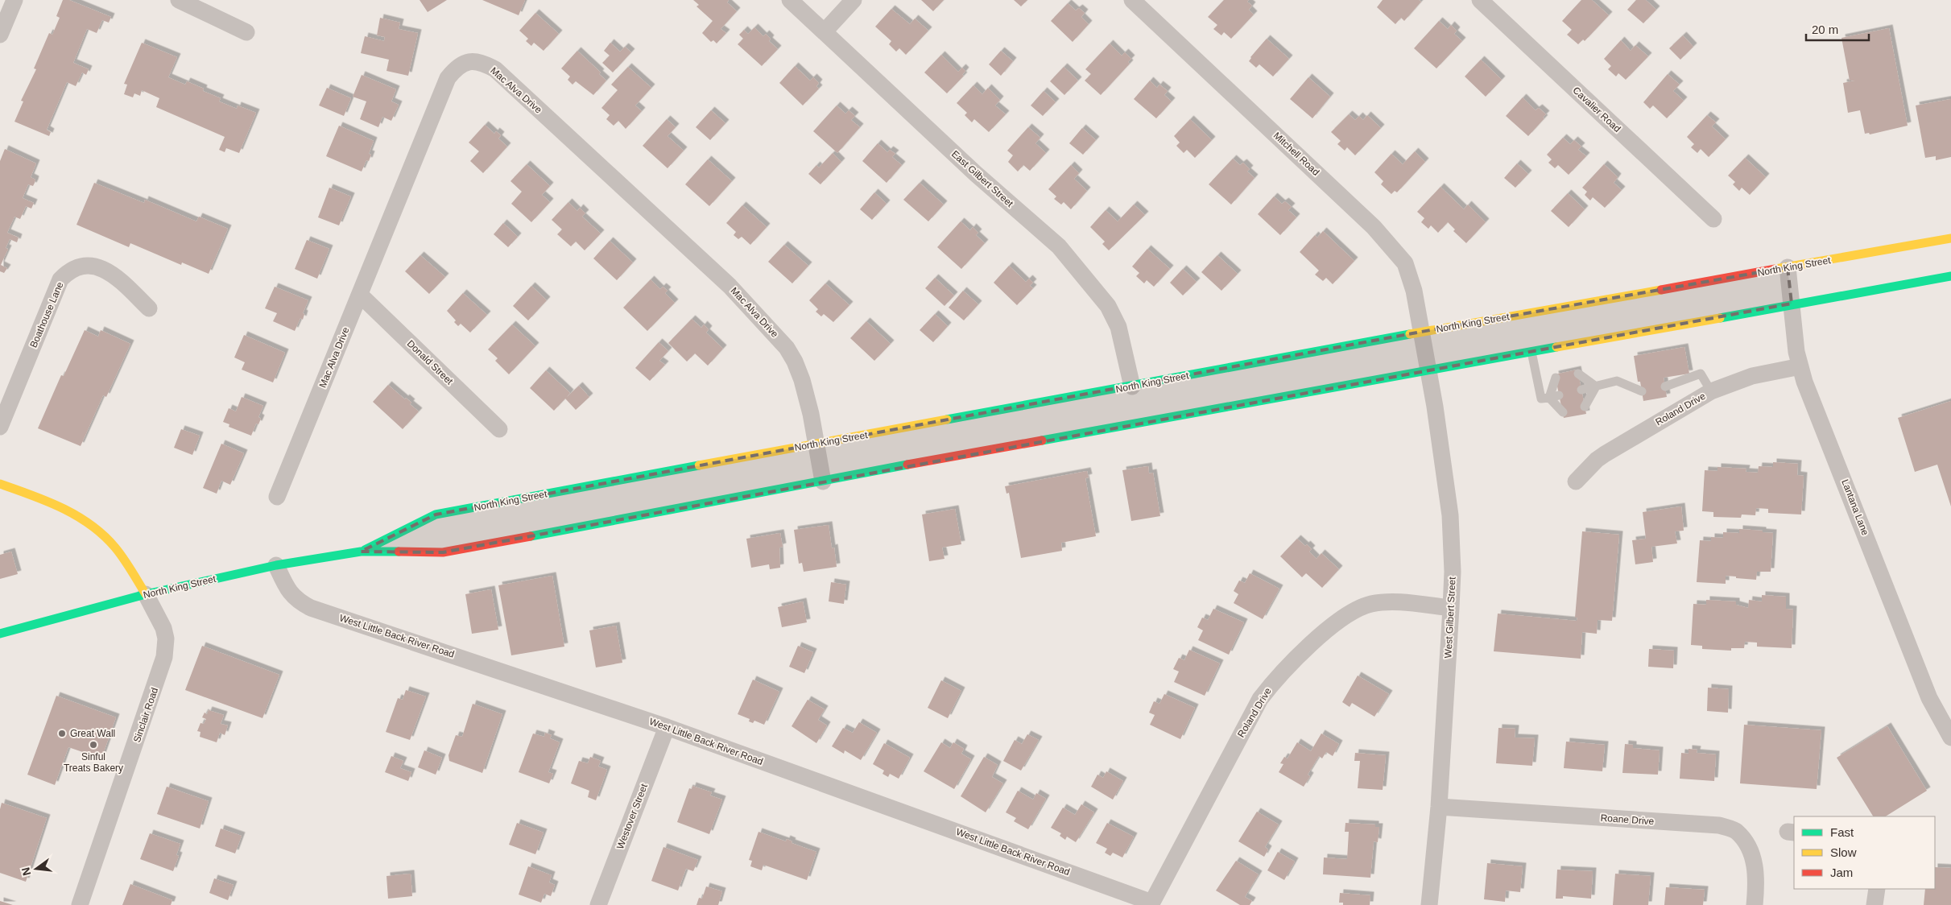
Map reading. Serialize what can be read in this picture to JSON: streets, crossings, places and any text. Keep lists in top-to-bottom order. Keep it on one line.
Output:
{"streets":{"main road":["North King Street"],"street":["Mac Alva Drive","Cavalier Road","Mitchell Road","East Gilbert Street","Boathouse Lane","Donald Street","Roland Drive","Lantana Lane","West Gilbert Street","West Little Back River Road","Sinclair Road","Westover Street","Roane Drive"]},"crossings":[["Mac Alva Drive","North King Street"],["Mac Alva Drive","Donald Street"],["Mitchell Road","North King Street"],["Mitchell Road","West Gilbert Street"],["East Gilbert Street","North King Street"],["North King Street","Lantana Lane"],["North King Street","West Gilbert Street"],["North King Street","West Little Back River Road"],["North King Street","Sinclair Road"],["Roland Drive","Lantana Lane"],["Roland Drive","West Gilbert Street"],["Roland Drive","West Little Back River Road"],["West Gilbert Street","Roane Drive"],["West Little Back River Road","Westover Street"]],"places":["Great Wall","Sinful Treats Bakery"],"legend":["Fast","Slow","Jam"],"scale_bar":"20 m","north":"left"}
